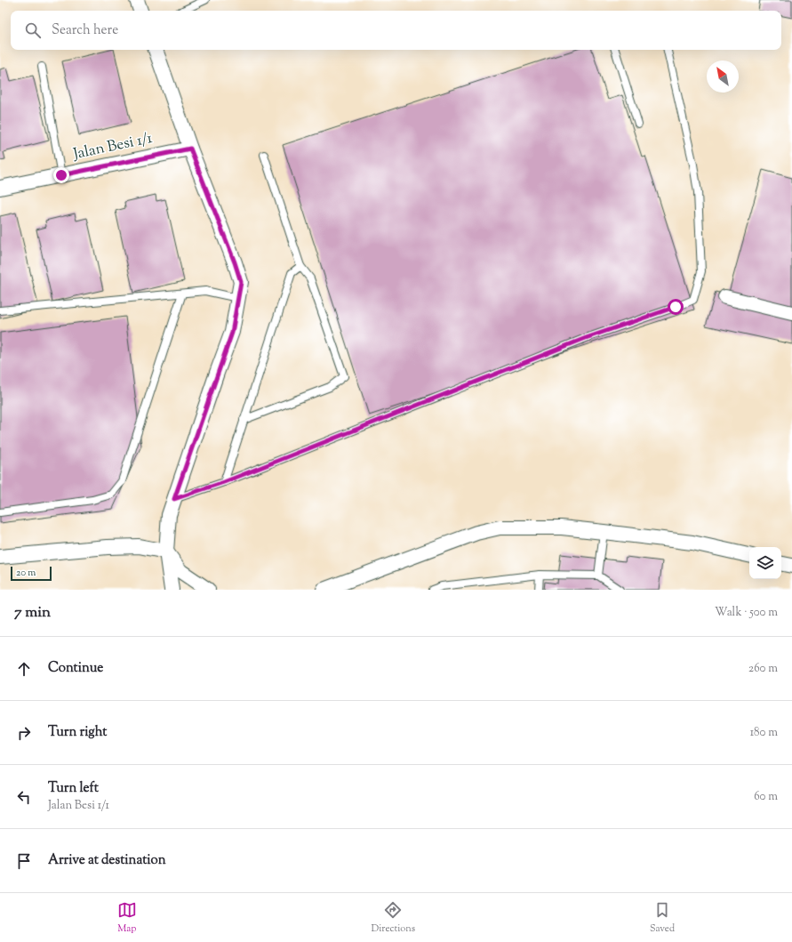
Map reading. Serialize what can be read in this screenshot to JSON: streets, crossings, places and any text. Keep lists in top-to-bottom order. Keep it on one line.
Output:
{"streets":{"street":["Jalan Besi 1/1"]},"scale_bar":"20 m","north":"top left","page":{"search":"Search here","scale":"20 m","heading":["7 min","Walk · 500 m"],"list":[["Continue","260 m"],["Turn right","180 m"],["Turn left","Jalan Besi 1/1","60 m"],"Arrive at destination"],"nav":["Map","Directions","Saved"]}}
